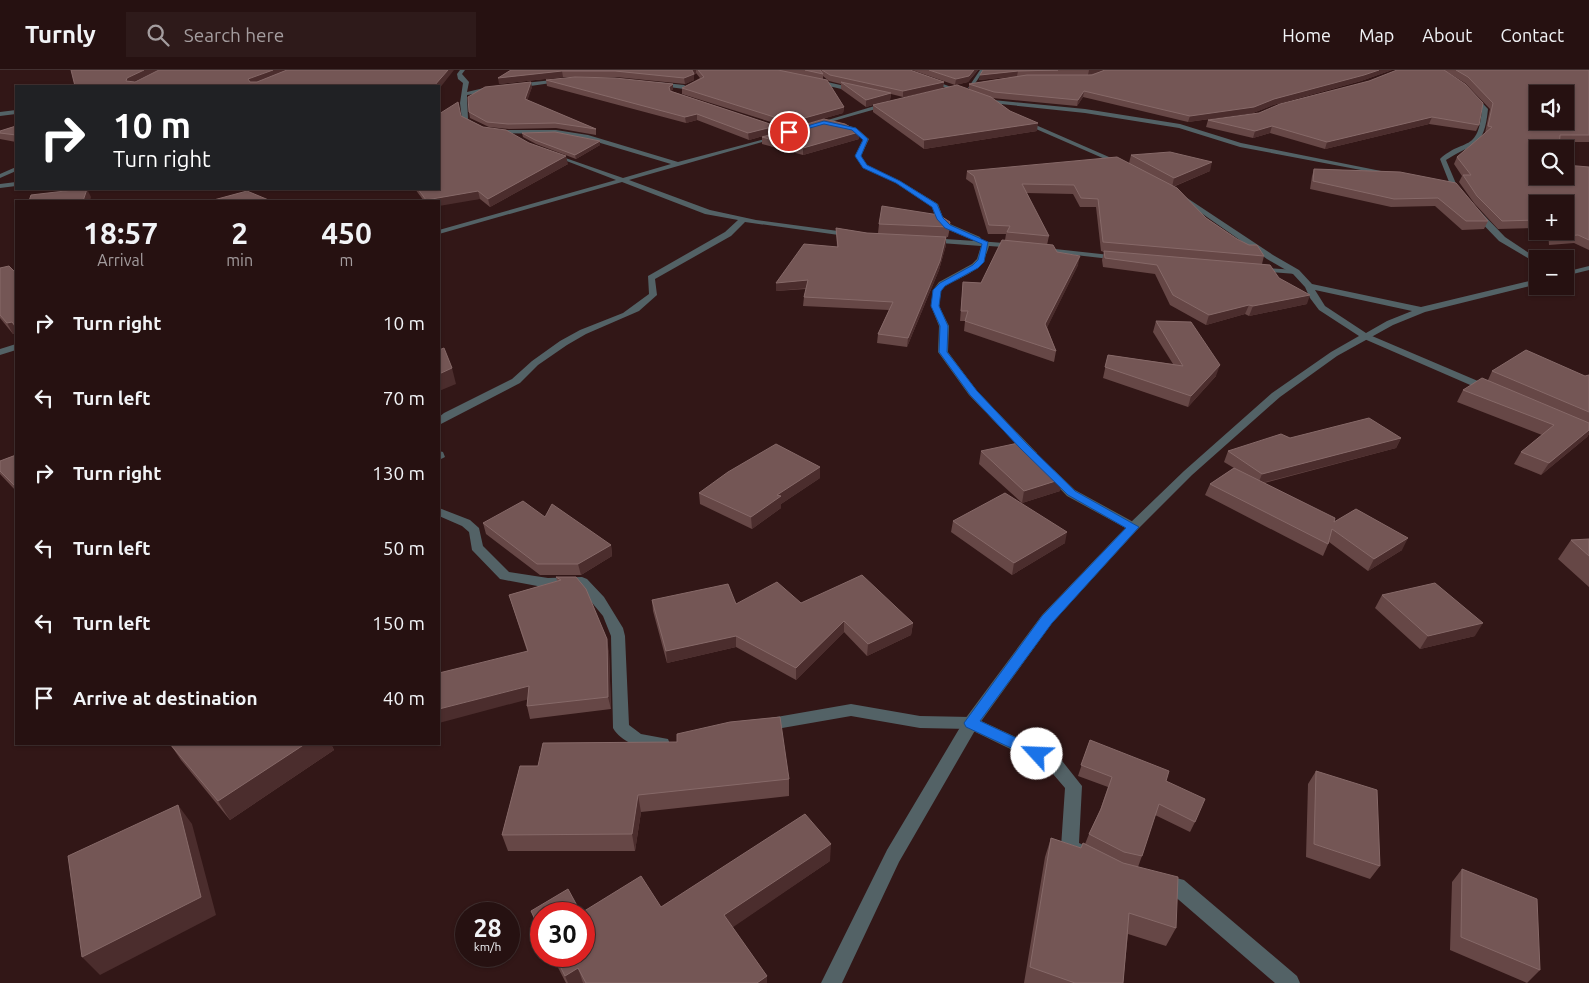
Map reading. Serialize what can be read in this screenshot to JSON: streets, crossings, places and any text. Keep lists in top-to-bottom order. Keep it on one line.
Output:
{"page":{"header":"Turnly","search":"Search here","nav":["Home","Map","About","Contact"],"map_buttons":["+","−"],"turn":["10 m","Turn right"],"eta":["18:57","Arrival","2","min","450","m"],"list":[{"name":"Turn right","value":"10 m"},{"name":"Turn left","value":"70 m"},{"name":"Turn right","value":"130 m"},{"name":"Turn left","value":"50 m"},{"name":"Turn left","value":"150 m"},{"name":"Arrive at destination","value":"40 m"}],"speed":"28 km/h","limit":"30"}}
